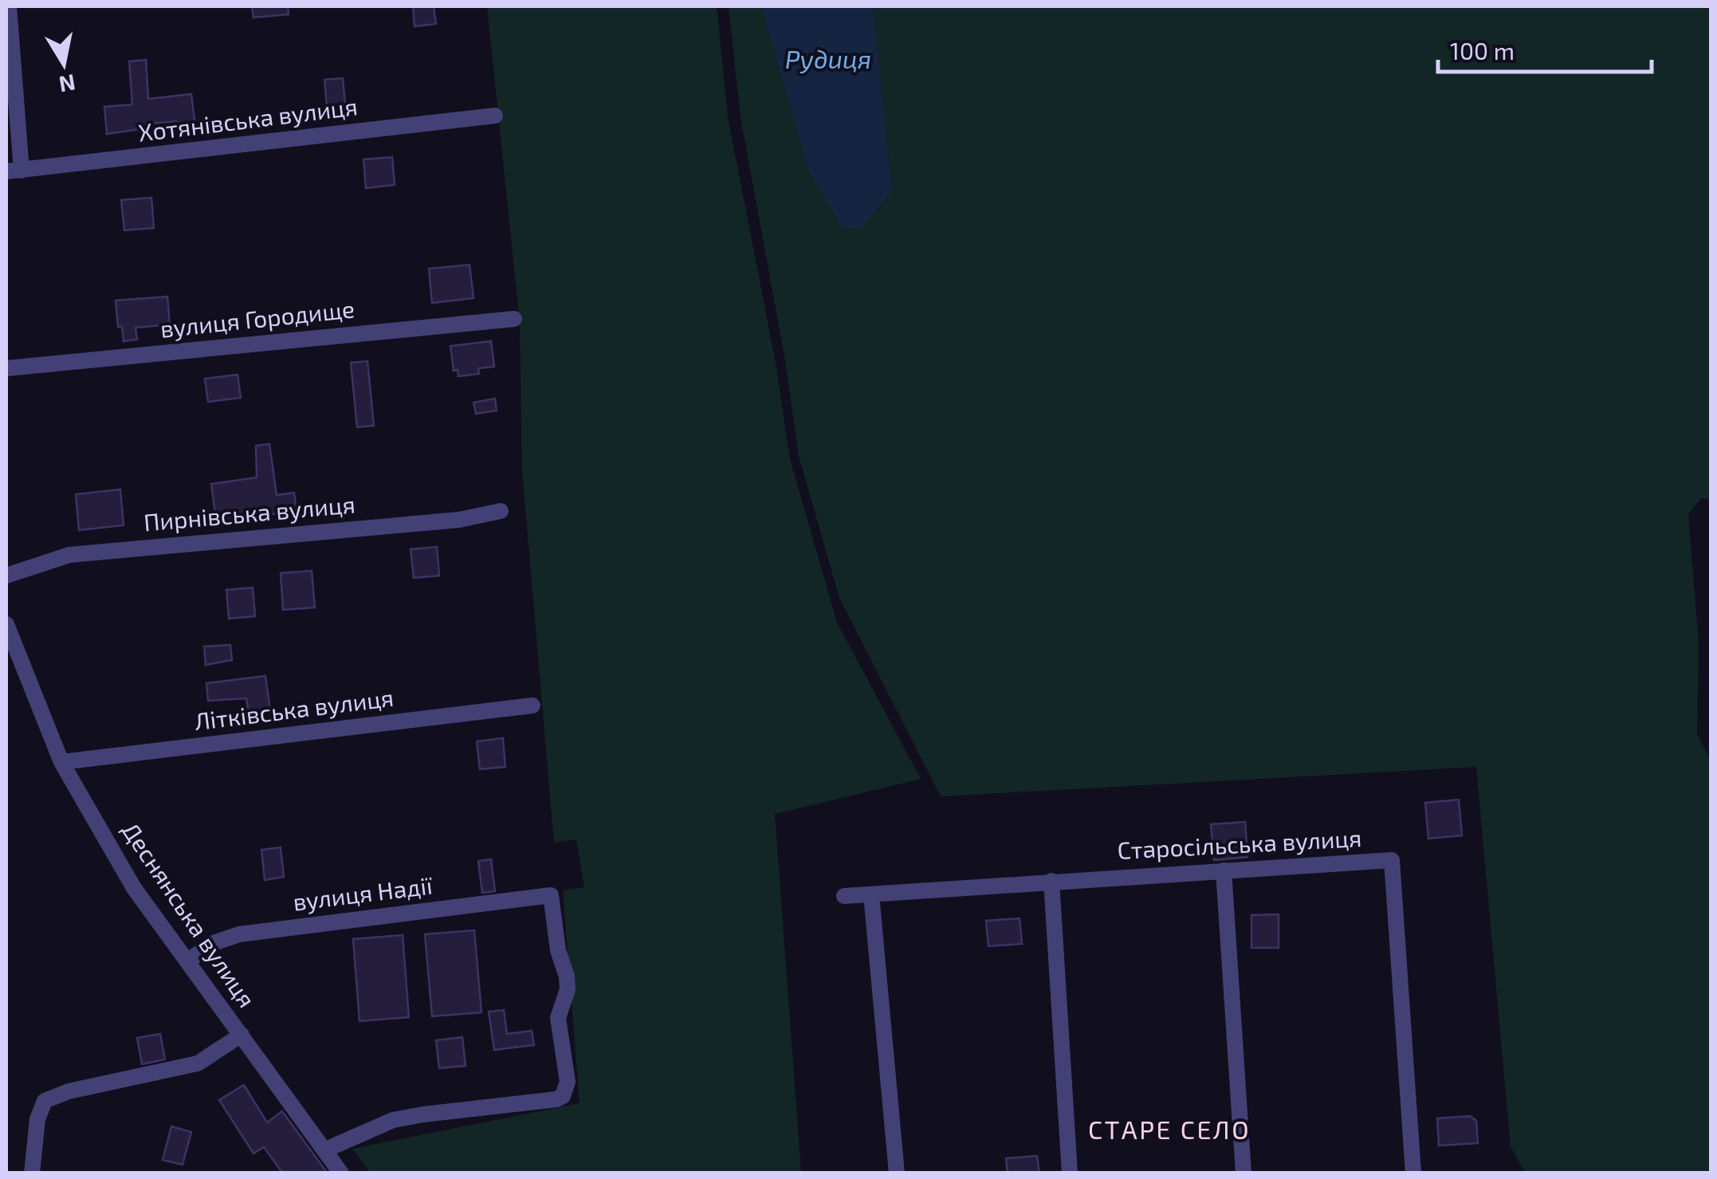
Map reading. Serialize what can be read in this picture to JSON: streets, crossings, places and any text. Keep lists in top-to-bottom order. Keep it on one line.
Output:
{"streets":{"street":["Хотянівська вулиця","вулиця Городище","Пирнівська вулиця","Літківська вулиця","Старосільська вулиця","вулиця Надії","Деснянська вулиця"]},"crossings":[["Літківська вулиця","Деснянська вулиця"],["вулиця Надії","Деснянська вулиця"]],"districts":["СТАРЕ СЕЛО"],"water":["Рудиця"],"scale_bar":"100 m","north":"bottom"}
